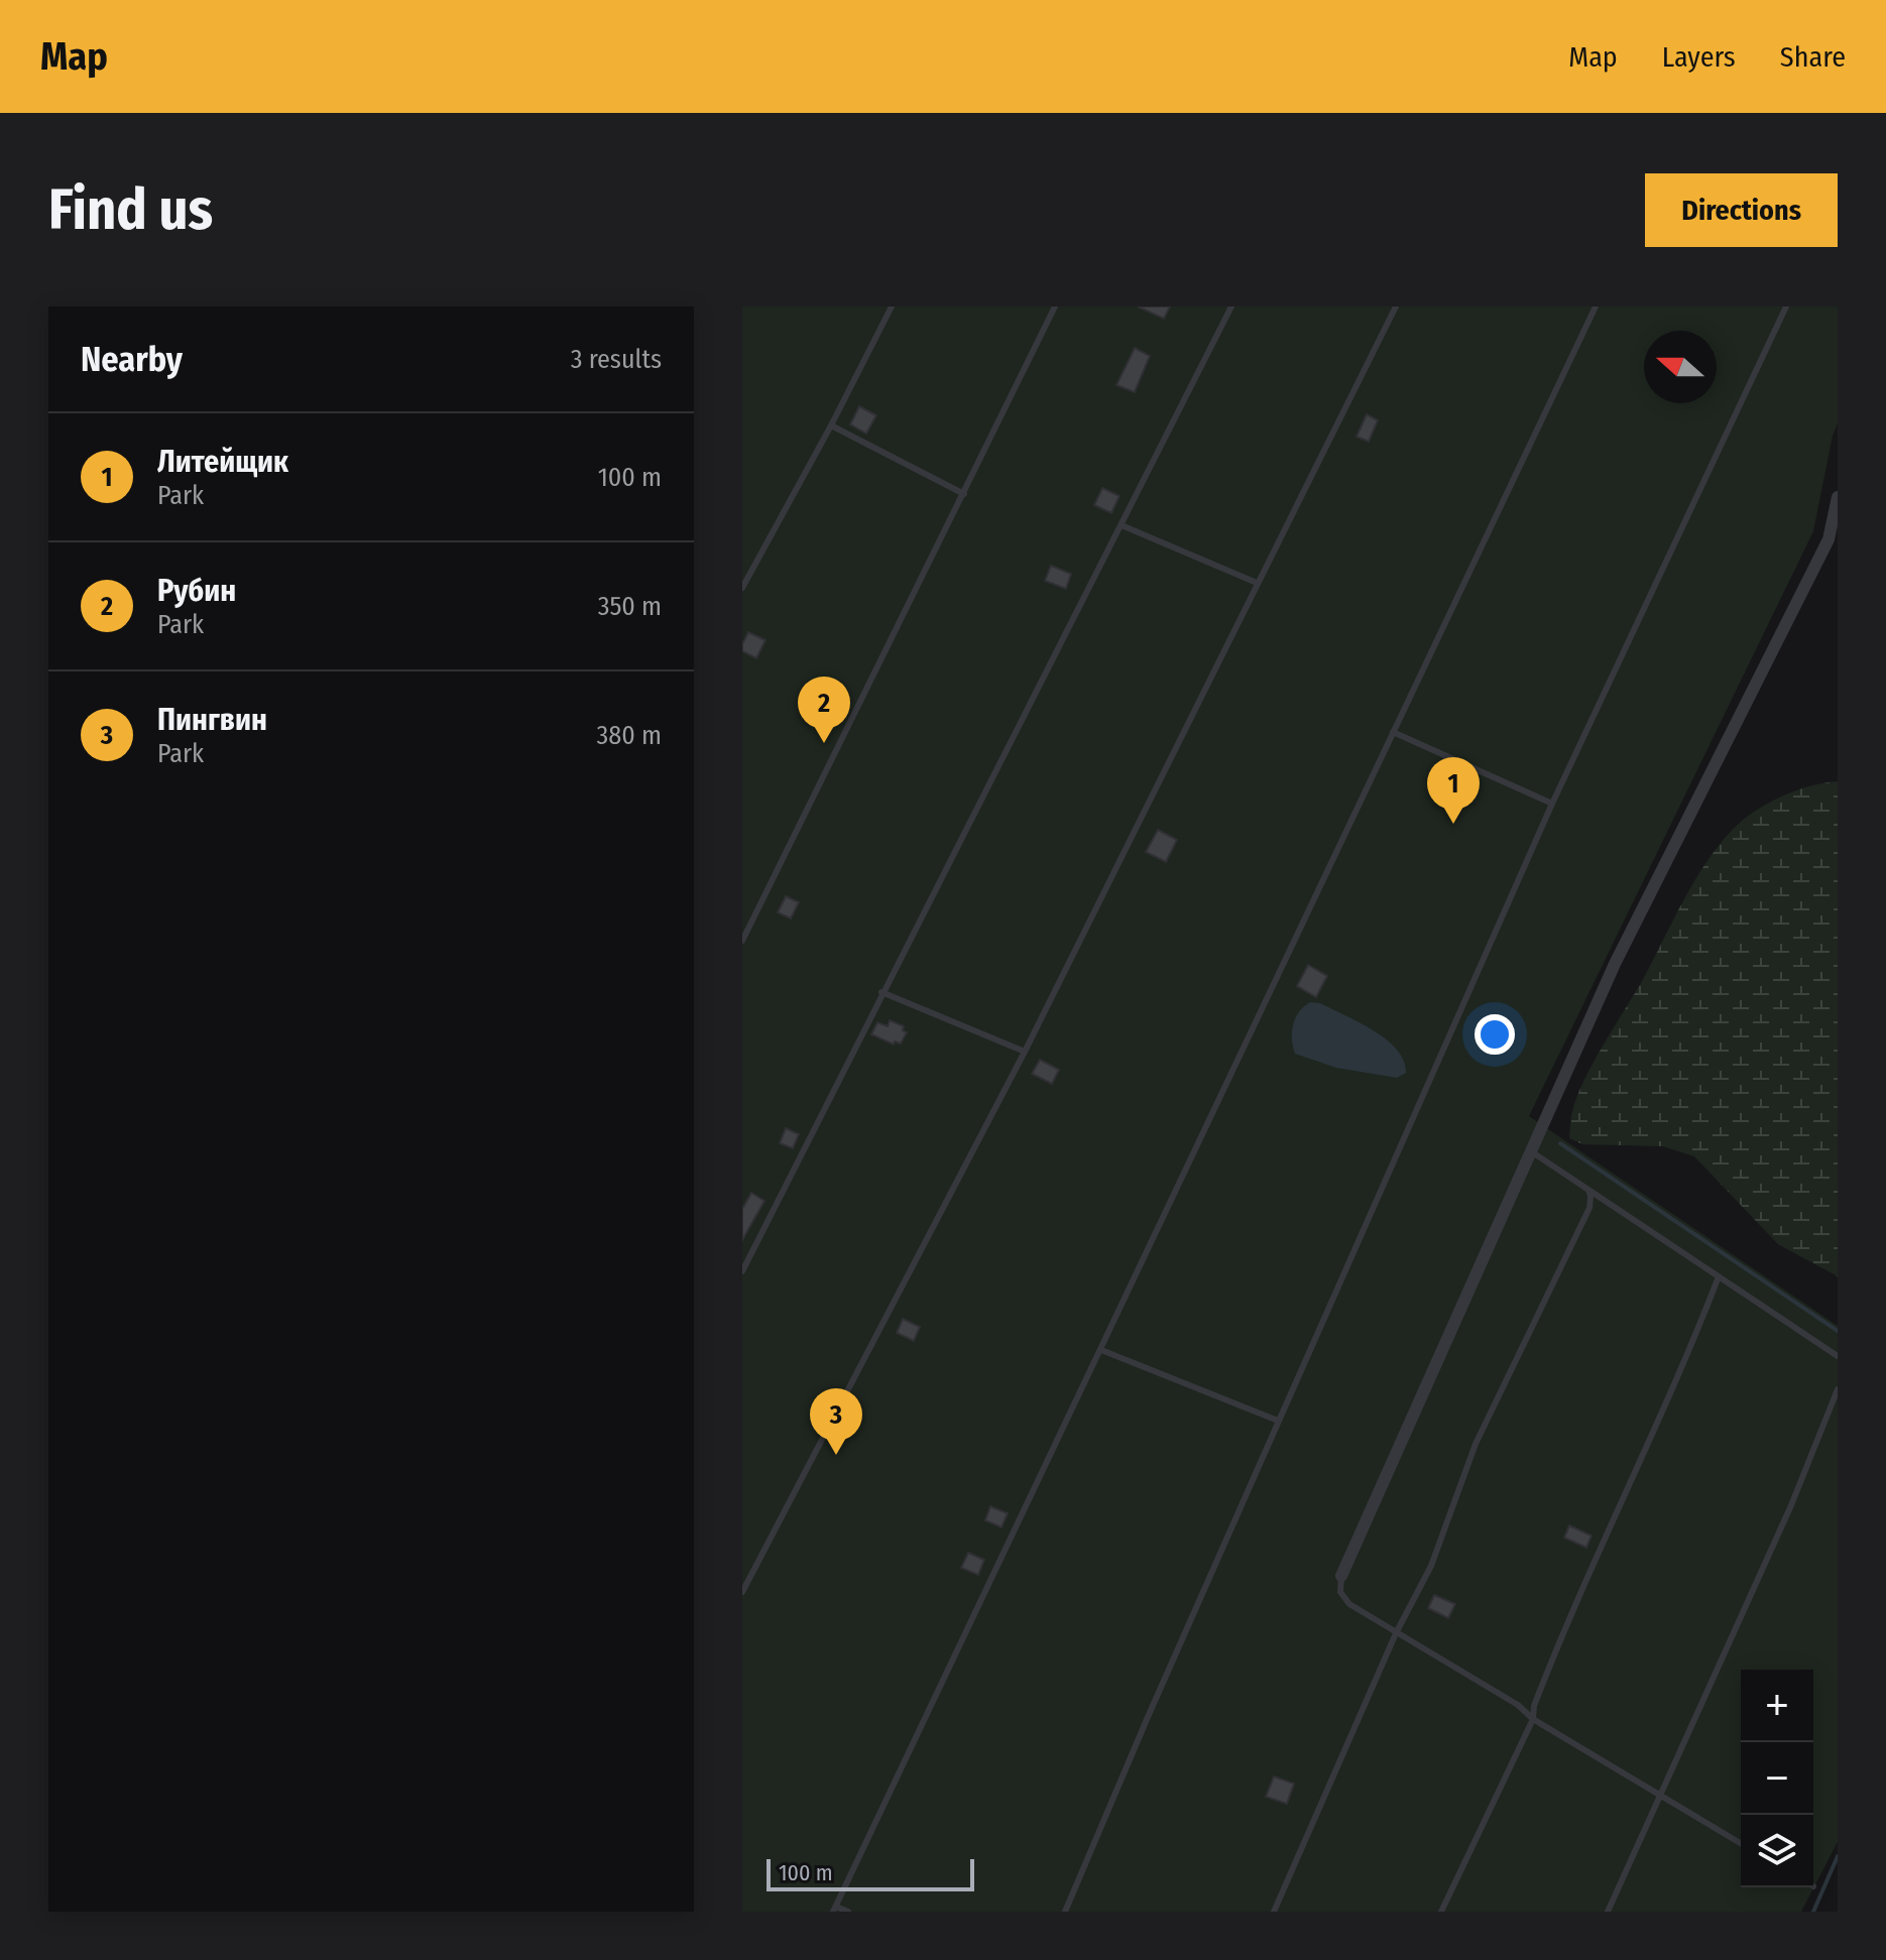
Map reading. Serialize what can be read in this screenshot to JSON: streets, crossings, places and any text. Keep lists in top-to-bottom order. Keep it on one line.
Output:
{"scale_bar":"100 m","north":"left","page":{"header":"Map","nav":["Map","Layers","Share"],"buttons":"Directions","title":"Find us","heading":["Nearby","3 results"],"list":[{"mark":"1","name":"Литейщик","note":"Park","value":"100 m"},{"mark":"2","name":"Рубин","note":"Park","value":"350 m"},{"mark":"3","name":"Пингвин","note":"Park","value":"380 m"}],"pins":["2","1","3"],"map_buttons":["+","−"],"scale":"100 m"}}
